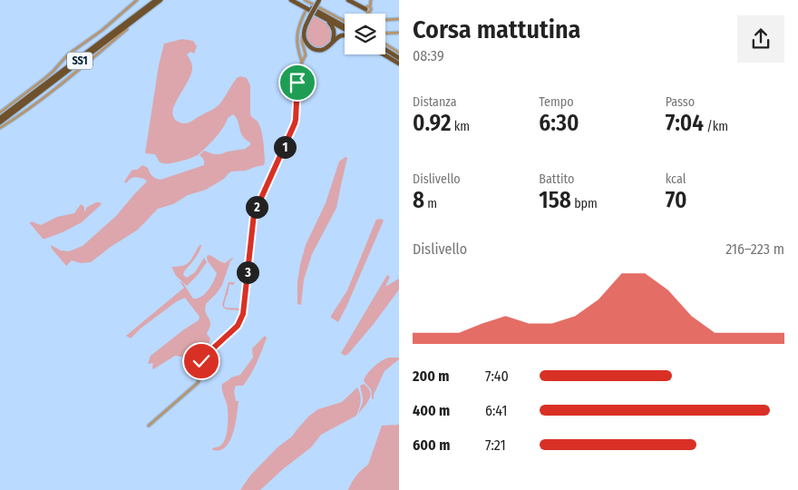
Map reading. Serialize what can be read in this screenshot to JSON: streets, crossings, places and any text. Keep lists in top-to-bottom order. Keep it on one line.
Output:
{"streets":{"highway":["SS1"]},"page":{"heading":["Corsa mattutina","08:39"],"stats":[["Distanza","0.92 km"],["Tempo","6:30"],["Passo","7:04 /km"],["Dislivello","8 m"],["Battito","158 bpm"],["kcal","70"]],"pins":["1","2","3"],"chart":["Dislivello","216–223 m"],"list":[{"name":"200 m","note":"7:40"},{"name":"400 m","note":"6:41"},{"name":"600 m","note":"7:21"}]}}
